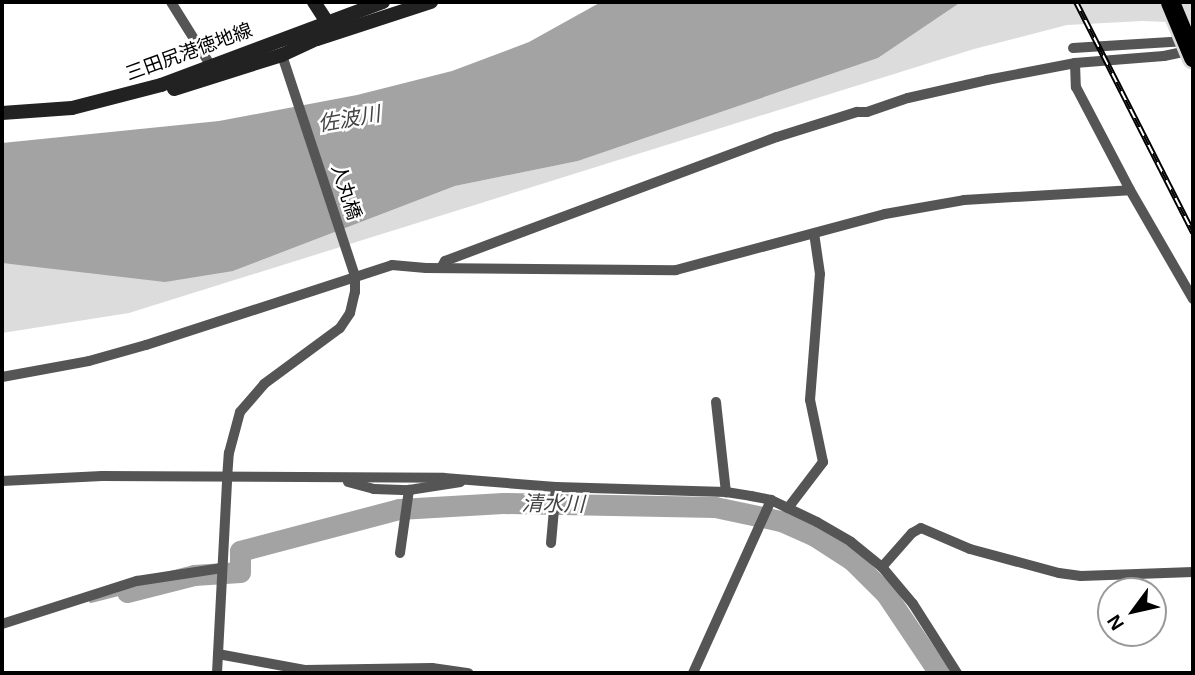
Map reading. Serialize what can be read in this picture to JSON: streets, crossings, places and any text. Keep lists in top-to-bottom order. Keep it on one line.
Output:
{"streets":{"main road":["三田尻港徳地線"],"street":["人丸橋"]},"water":["佐波川","清水川"],"north":"bottom left"}
